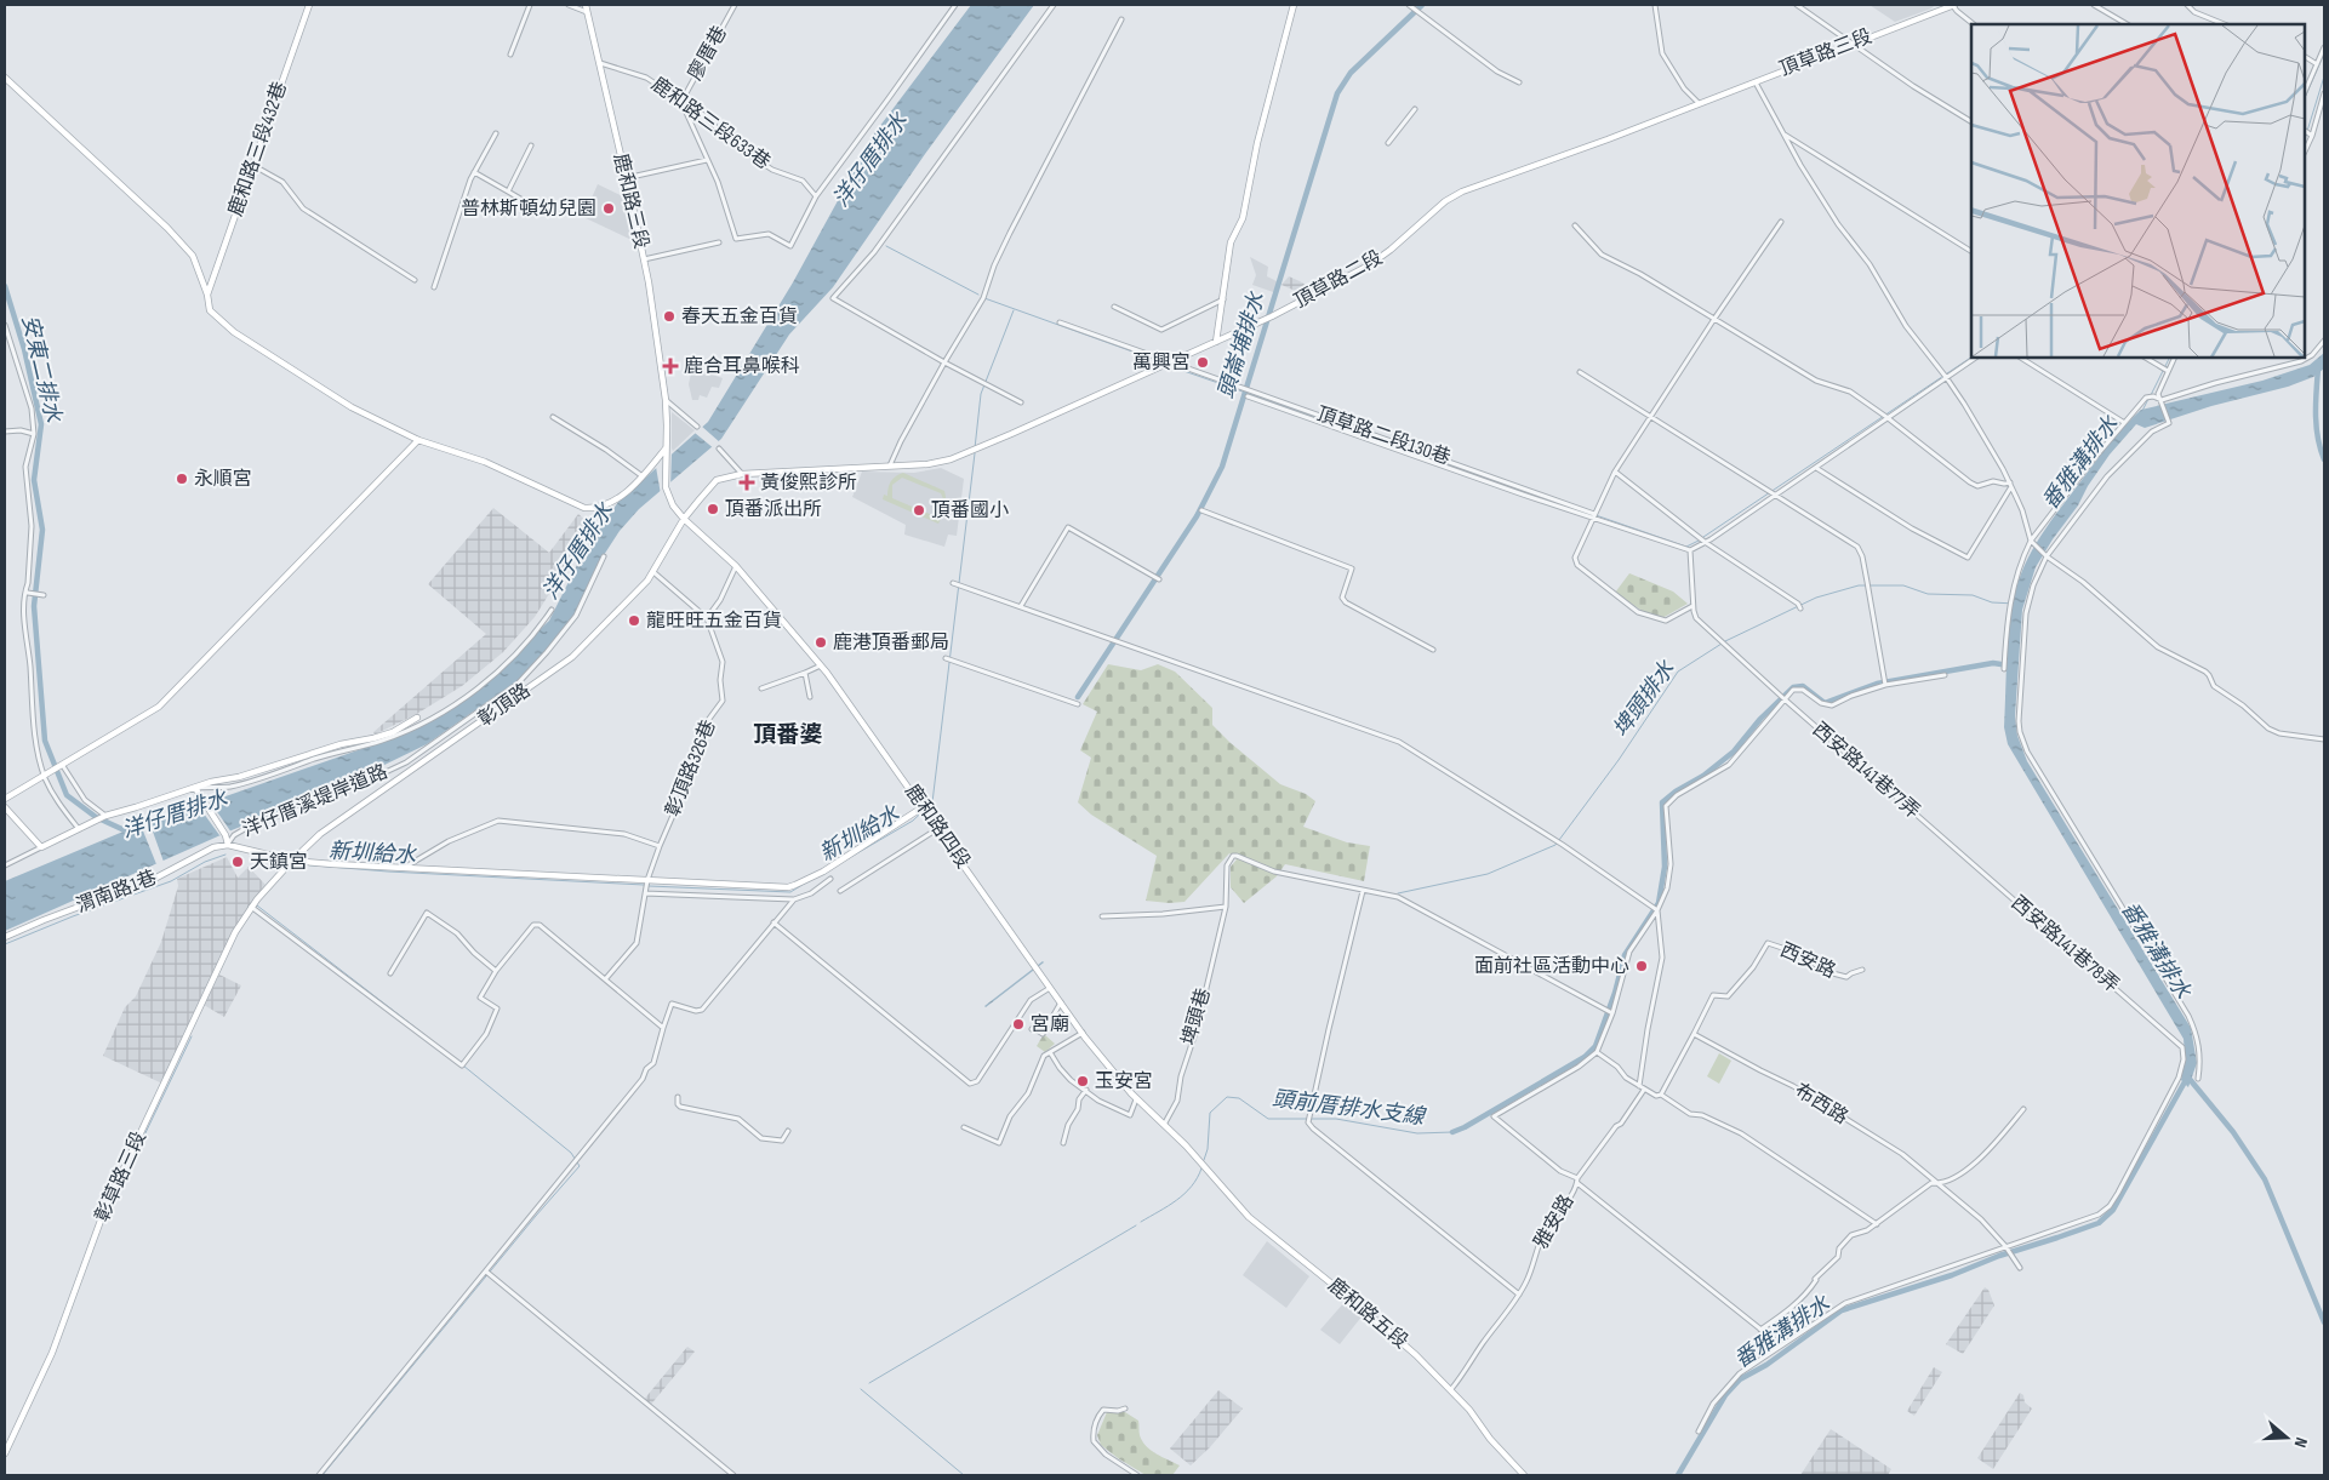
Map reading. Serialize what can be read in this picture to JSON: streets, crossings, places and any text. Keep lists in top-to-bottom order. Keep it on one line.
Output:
{"streets":{"street":["廖厝巷","頂草路三段","鹿和路三段633巷","鹿和路三段432巷","鹿和路三段","頂草路二段","頂草路二段130巷","彰頂路","彰頂路326巷","西安路141巷77弄","洋仔厝溪堤岸道路","鹿和路四段","渭南路1巷","西安路141巷78弄","西安路","埤頭巷","布西路","彰草路三段","雅安路","鹿和路五段"]},"crossings":[["廖厝巷","鹿和路三段633巷"],["頂草路三段","頂草路二段"],["鹿和路三段633巷","鹿和路三段"],["鹿和路三段","鹿和路四段"],["頂草路二段","頂草路二段130巷"],["頂草路二段","彰頂路"],["彰頂路","彰頂路326巷"],["彰頂路","鹿和路四段"],["彰頂路","彰草路三段"],["西安路141巷77弄","西安路141巷78弄"],["洋仔厝溪堤岸道路","渭南路1巷"],["鹿和路四段","埤頭巷"],["鹿和路四段","鹿和路五段"],["西安路141巷78弄","布西路"],["西安路","布西路"],["雅安路","鹿和路五段"]],"districts":["頂番婆"],"water":["洋仔厝排水","頭崙埔排水","安東二排水","番雅溝排水","埤頭排水","新圳給水","頭前厝排水支線"],"places":{"other":["普林斯頓幼兒園","春天五金百貨","萬興宮","永順宮","頂番派出所","頂番國小","龍旺旺五金百貨","鹿港頂番郵局","天鎮宮","面前社區活動中心","宮廟","玉安宮"],"health":["鹿合耳鼻喉科","黃俊熙診所"]},"north":"right"}
